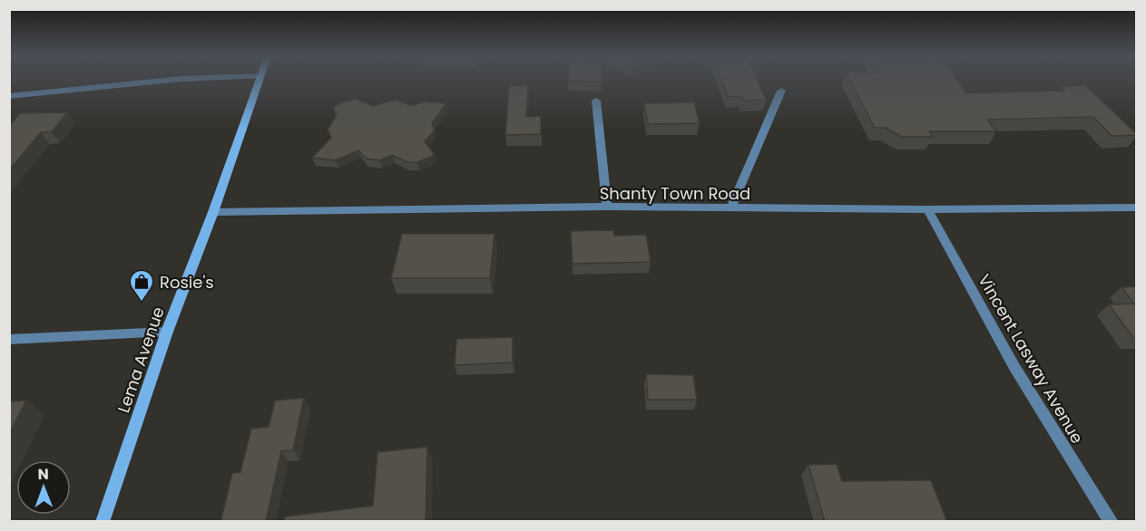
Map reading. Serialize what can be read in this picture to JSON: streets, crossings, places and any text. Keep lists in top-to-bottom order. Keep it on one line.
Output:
{"streets":{"main road":["Lema Avenue"],"street":["Shanty Town Road","Vincent Lasway Avenue"]},"crossings":[["Shanty Town Road","Vincent Lasway Avenue"],["Shanty Town Road","Lema Avenue"]],"places":{"shop":["Rosie's"]},"north":"top"}
